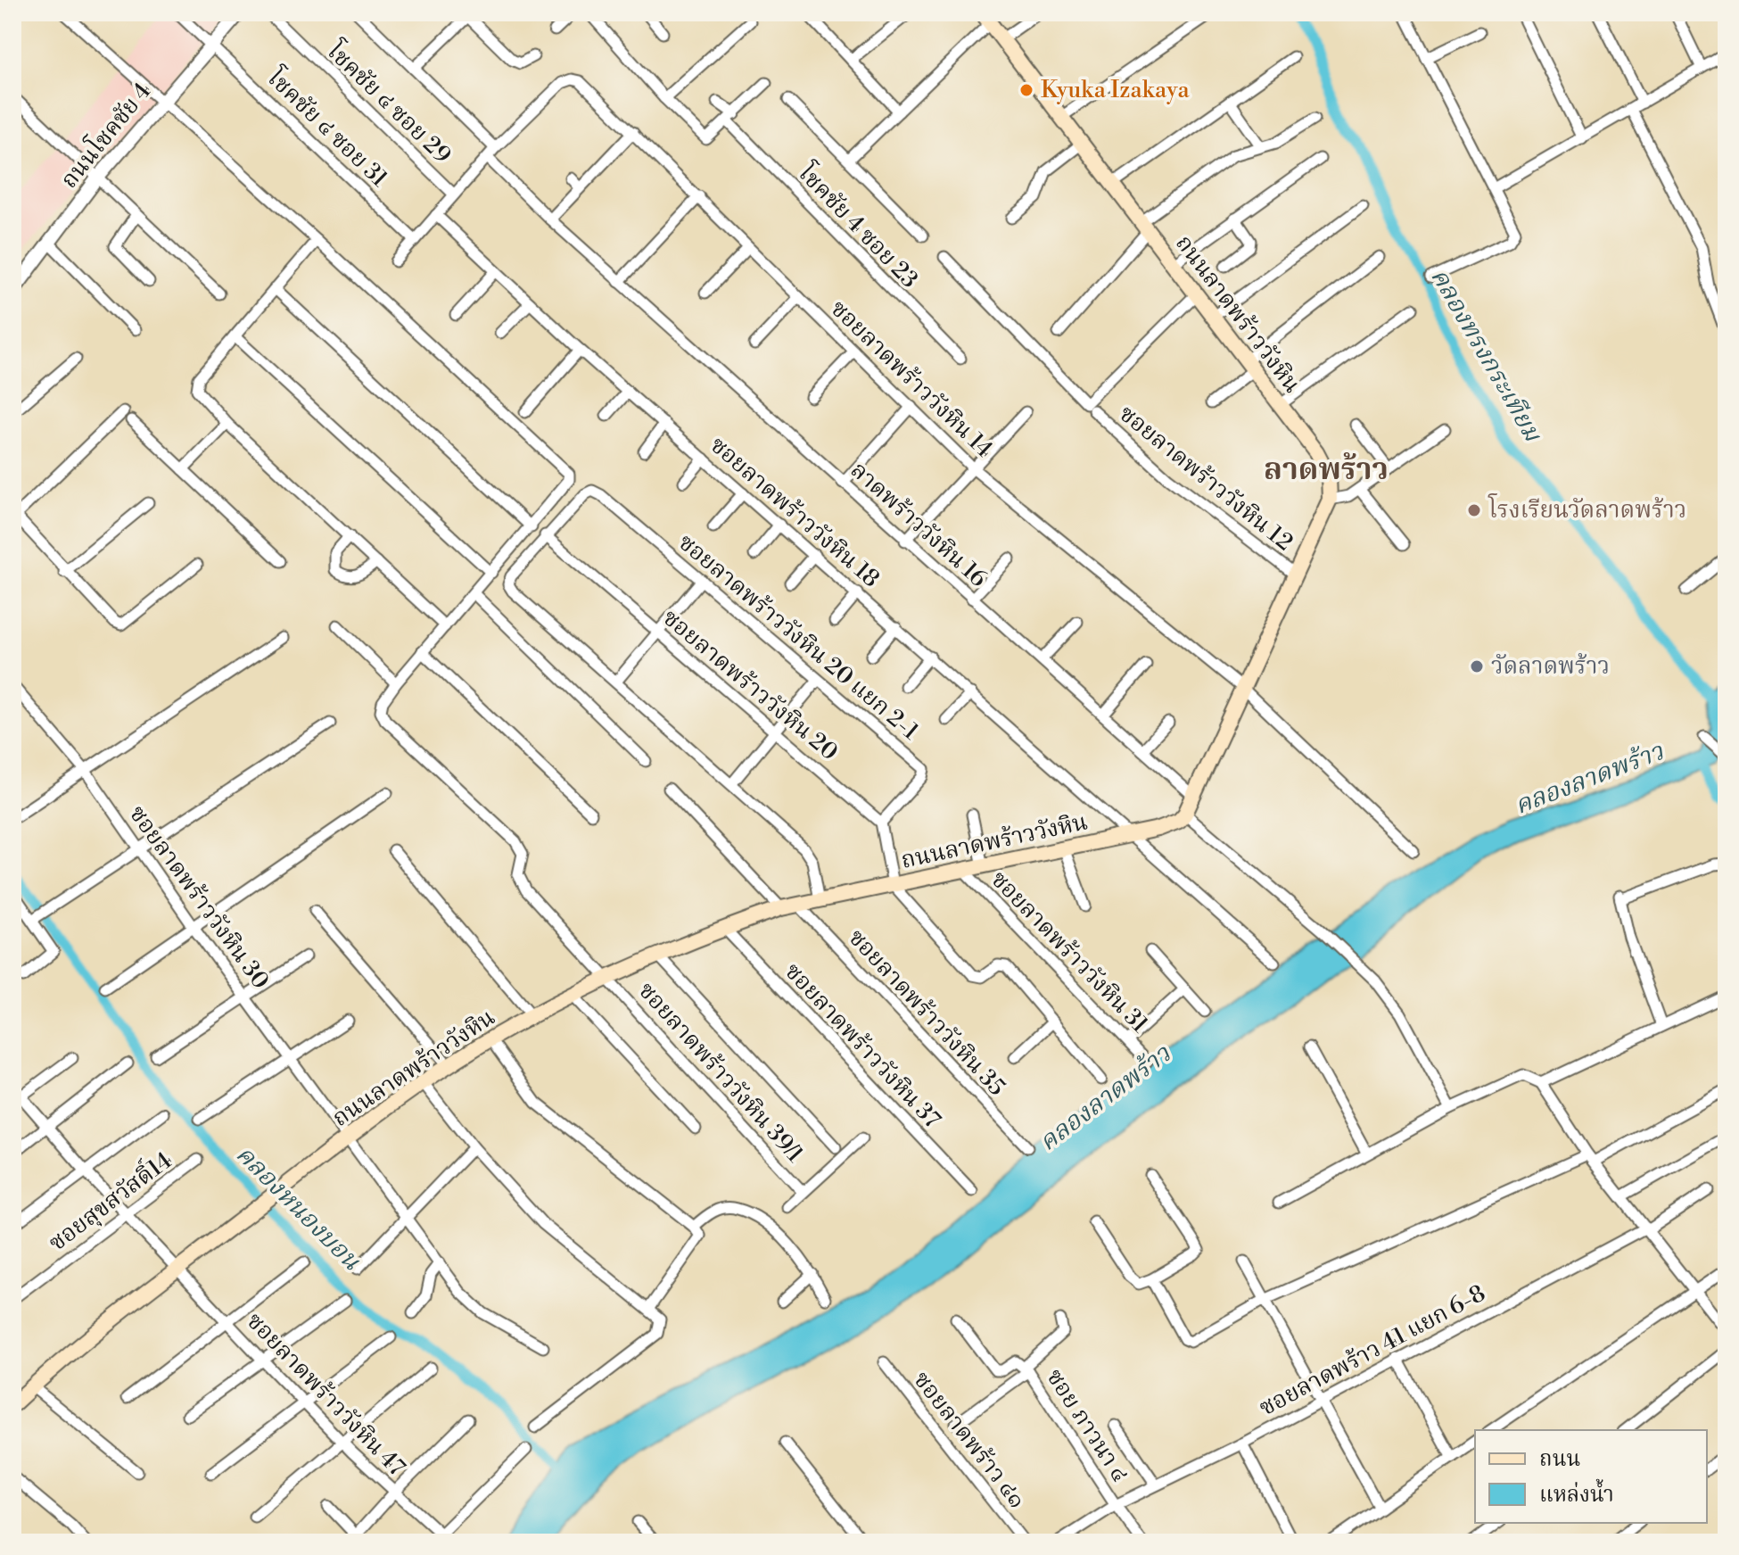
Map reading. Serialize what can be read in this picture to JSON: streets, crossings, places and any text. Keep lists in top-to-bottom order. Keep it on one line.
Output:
{"streets":{"main road":["ถนนลาดพร้าววังหิน"],"street":["โชคชัย ๔ ซอย 29","โชคชัย ๔ ซอย 31","ถนนโชคชัย 4","โชคชัย 4 ซอย 23","ซอยลาดพร้าววังหิน 14","ซอยลาดพร้าววังหิน 12","ซอยลาดพร้าววังหิน 18","ลาดพร้าววังหิน 16","ซอยลาดพร้าววังหิน 20 แยก 2-1","ซอยลาดพร้าววังหิน 20","ซอยลาดพร้าววังหิน 30","ซอยลาดพร้าววังหิน 31","ซอยลาดพร้าววังหิน 35","ซอยลาดพร้าววังหิน 37","ซอยลาดพร้าววังหิน 39/1","ซอยสุขสวัสดิ์14","ซอยลาดพร้าว 41 แยก 6-8","ซอยลาดพร้าววังหิน 47","ซอย ภาวนา ๔","ซอยลาดพร้าว ๔๑"]},"crossings":[["โชคชัย ๔ ซอย 31","ถนนโชคชัย 4"],["ถนนลาดพร้าววังหิน","ซอยลาดพร้าววังหิน 18"],["ถนนลาดพร้าววังหิน","ซอยลาดพร้าววังหิน 30"],["ถนนลาดพร้าววังหิน","ซอยลาดพร้าววังหิน 31"],["ถนนลาดพร้าววังหิน","ซอยลาดพร้าววังหิน 35"],["ถนนลาดพร้าววังหิน","ซอยลาดพร้าววังหิน 37"],["ถนนลาดพร้าววังหิน","ซอยลาดพร้าววังหิน 39/1"],["ถนนลาดพร้าววังหิน","ซอยลาดพร้าววังหิน 47"],["ซอยลาดพร้าววังหิน 20 แยก 2-1","ซอยลาดพร้าววังหิน 20"],["ซอยสุขสวัสดิ์14","ซอยลาดพร้าววังหิน 47"],["ซอยลาดพร้าว 41 แยก 6-8","ซอย ภาวนา ๔"]],"districts":["ลาดพร้าว"],"water":["คลองทรงกระเทียม","คลองลาดพร้าว","คลองหนองบอน"],"places":["Kyuka Izakaya","โรงเรียนวัดลาดพร้าว","วัดลาดพร้าว"],"legend":["ถนน","แหล่งน้ำ"]}
